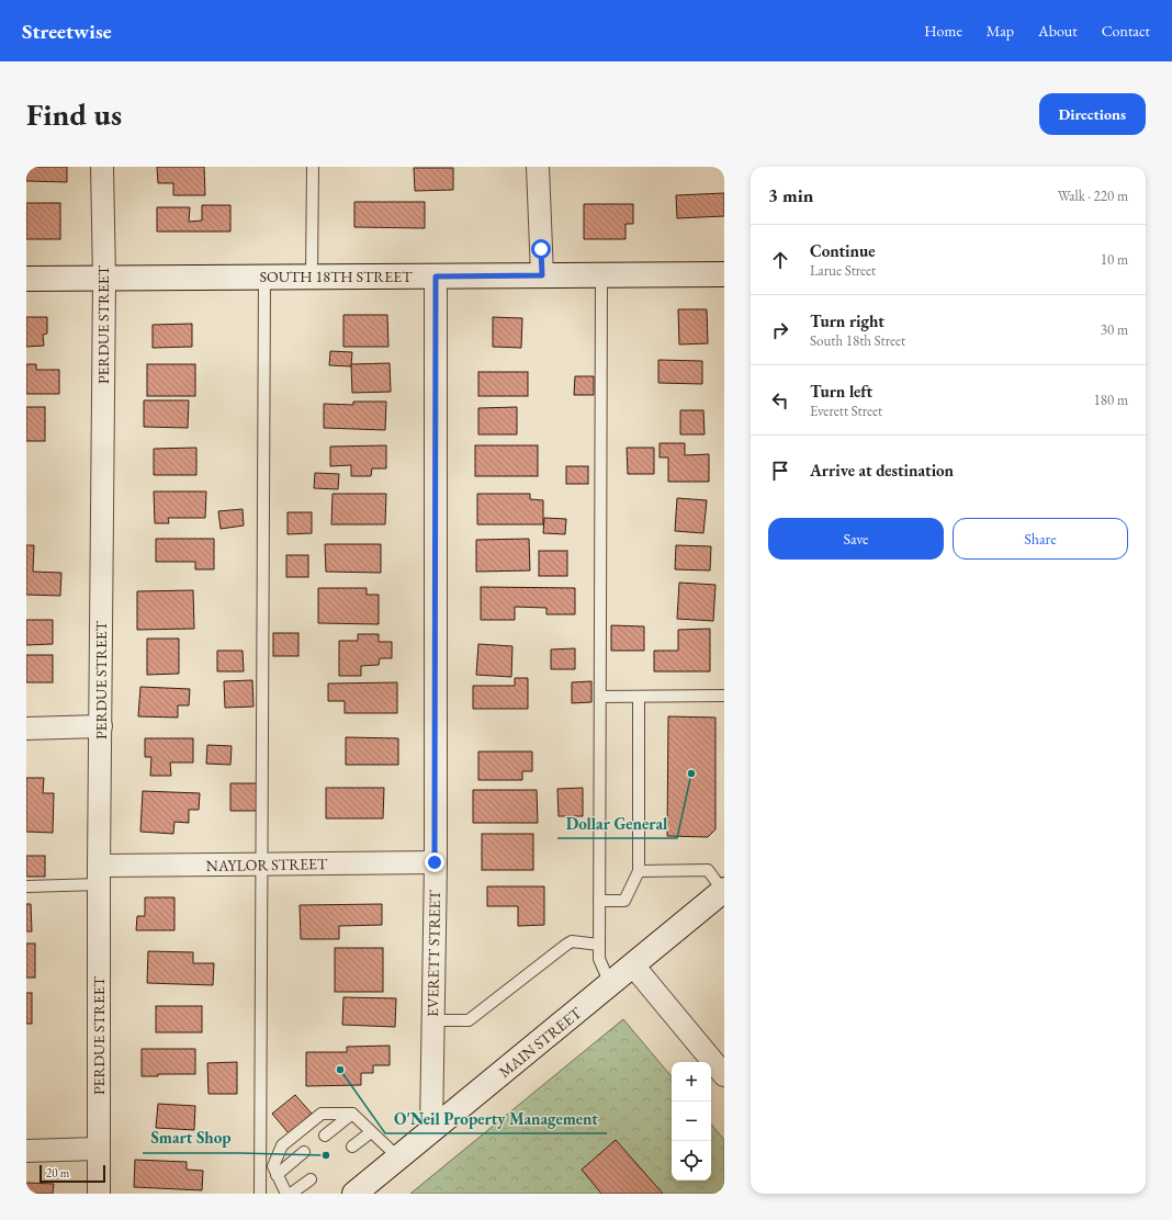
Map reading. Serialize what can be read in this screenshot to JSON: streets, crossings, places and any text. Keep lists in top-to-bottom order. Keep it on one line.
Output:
{"streets":{"main road":["SOUTH 18TH STREET","MAIN STREET"],"street":["PERDUE STREET","NAYLOR STREET","EVERETT STREET"]},"crossings":[["SOUTH 18TH STREET","PERDUE STREET"],["SOUTH 18TH STREET","EVERETT STREET"],["PERDUE STREET","NAYLOR STREET"],["NAYLOR STREET","EVERETT STREET"],["EVERETT STREET","MAIN STREET"]],"places":["Dollar General","O'Neil Property Management","Smart Shop"],"scale_bar":"20 m","page":{"header":"Streetwise","nav":["Home","Map","About","Contact"],"buttons":["Directions",["Save","Share"]],"title":"Find us","heading":["3 min","Walk · 220 m"],"list":[["Continue","Larue Street","10 m"],["Turn right","South 18th Street","30 m"],["Turn left","Everett Street","180 m"],"Arrive at destination"],"map_buttons":["+","−"],"scale":"20 m"}}
